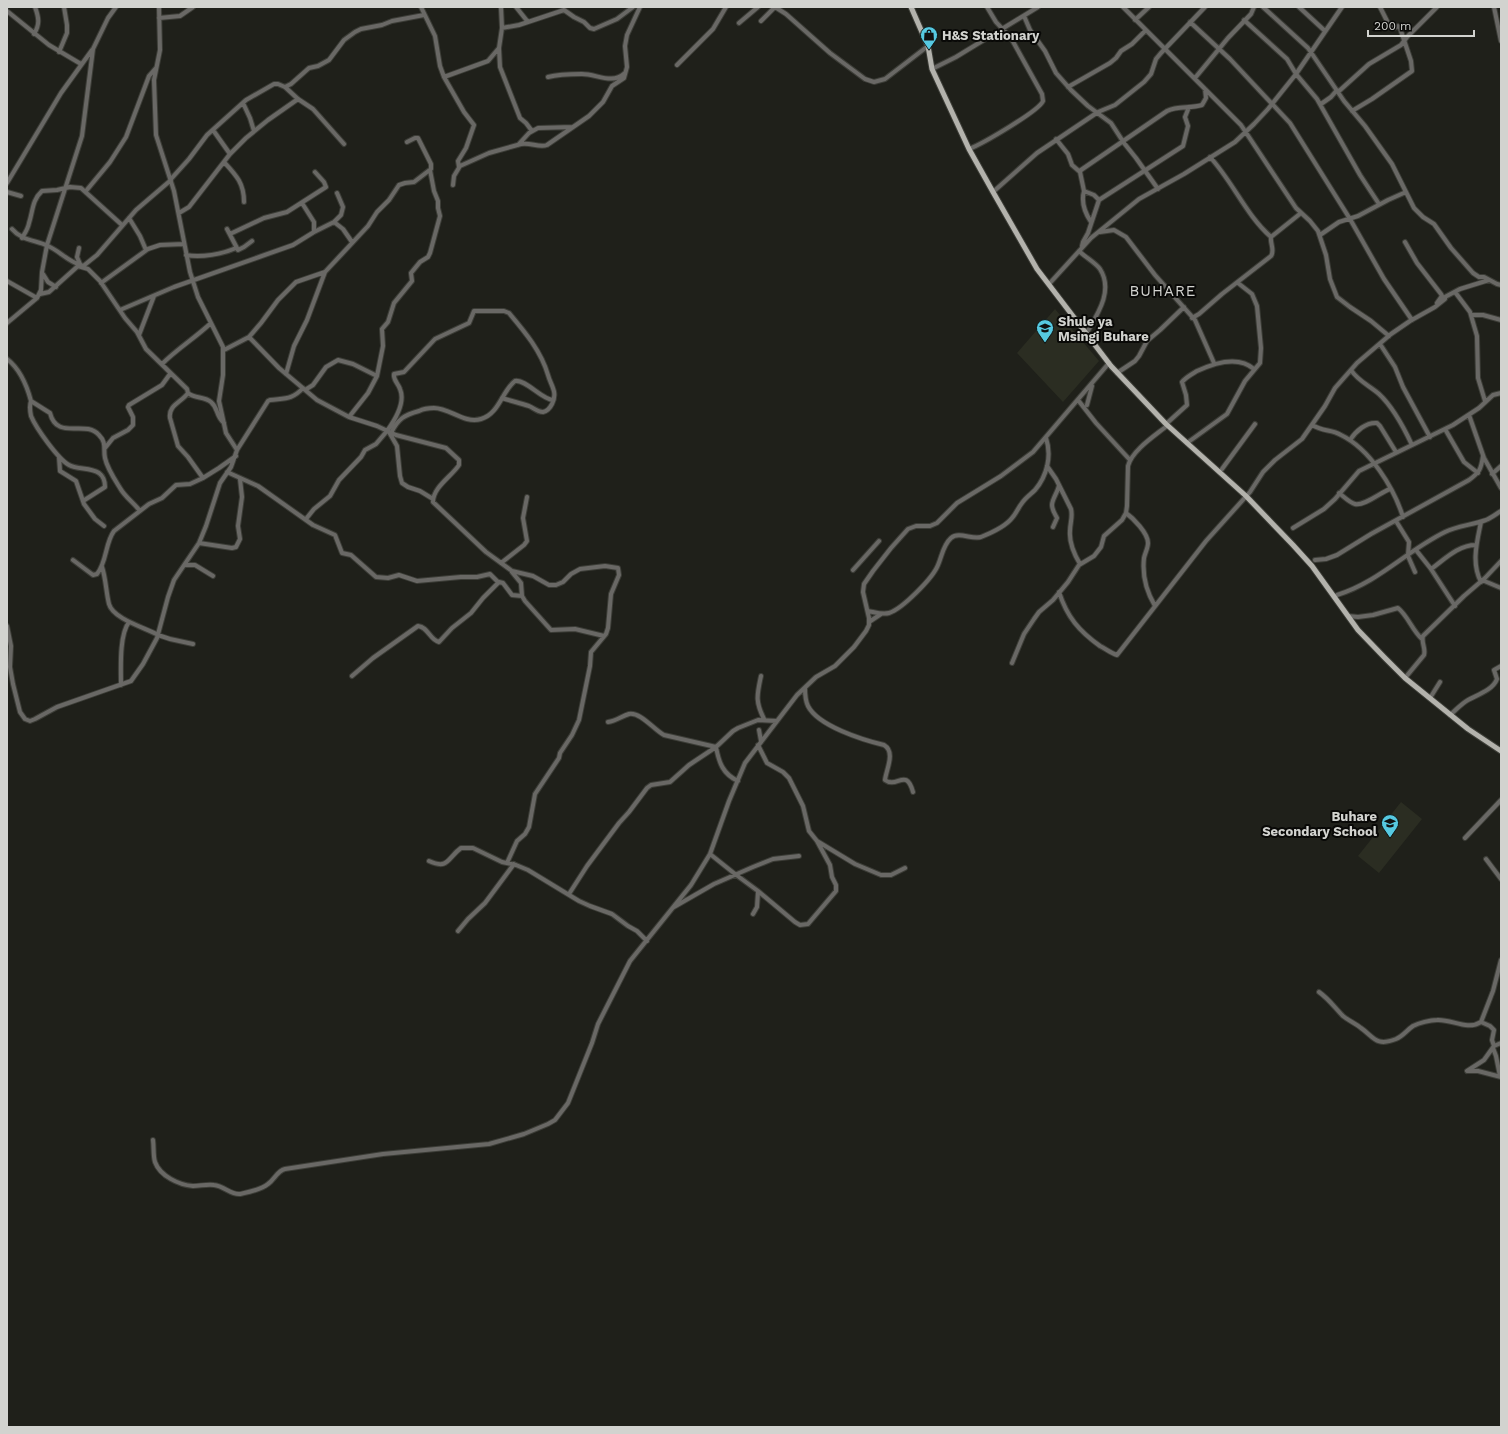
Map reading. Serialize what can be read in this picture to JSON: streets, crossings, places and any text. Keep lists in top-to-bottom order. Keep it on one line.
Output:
{"districts":["BUHARE"],"places":{"shop":["H&S Stationary"],"school or university":["Shule ya Msingi Buhare","Buhare Secondary School"]},"scale_bar":"200 m"}
